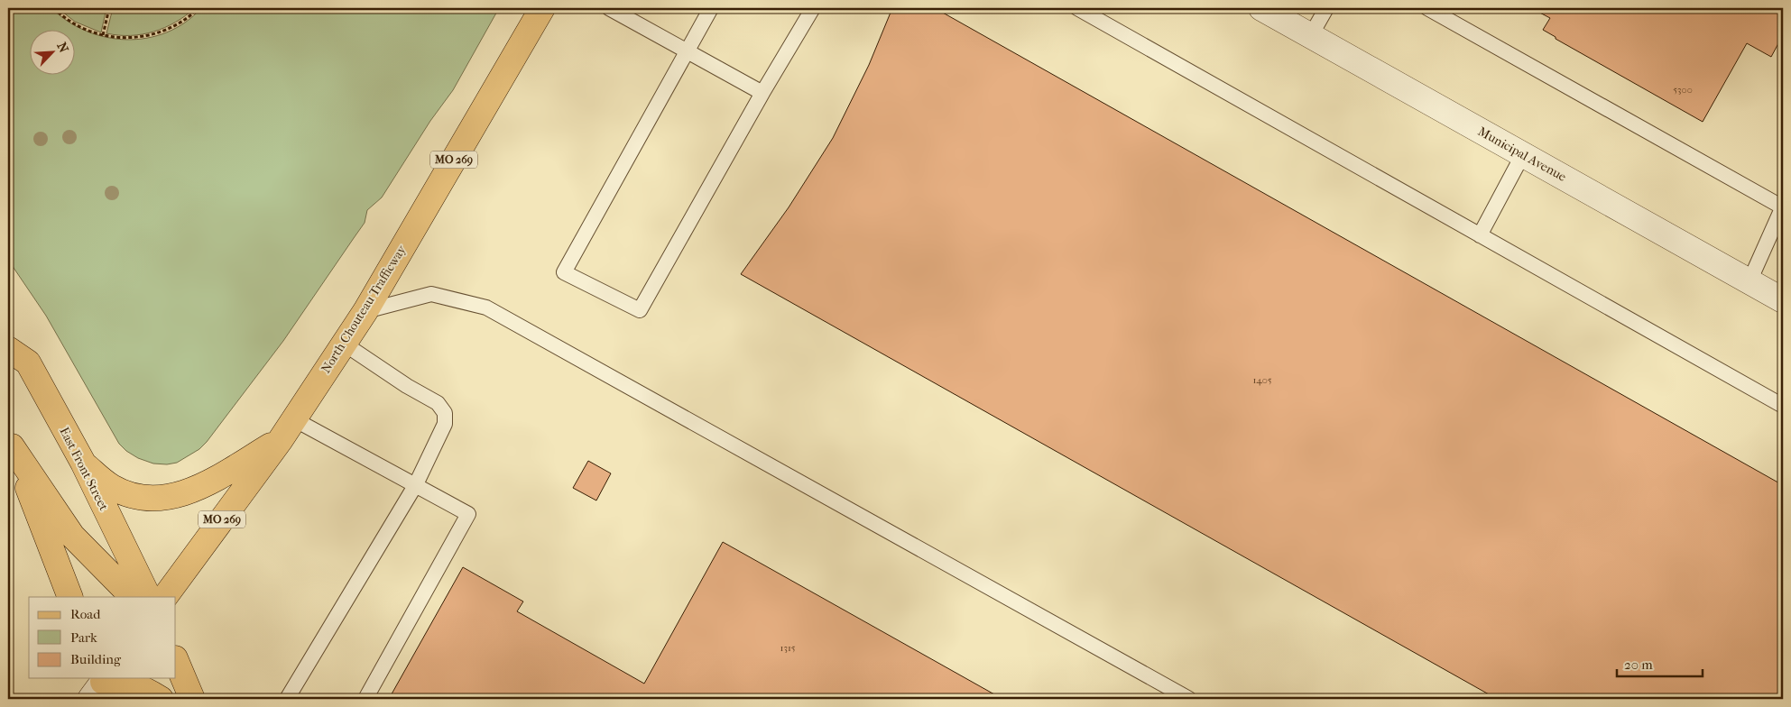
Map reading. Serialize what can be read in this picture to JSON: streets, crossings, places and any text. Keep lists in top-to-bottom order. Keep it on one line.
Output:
{"streets":{"main road":["MO 269","North Chouteau Trafficway","East Front Street"],"street":["Municipal Avenue"]},"house_numbers":["5300","1405","1315"],"legend":["Road","Park","Building"],"scale_bar":"20 m","north":"top right"}
